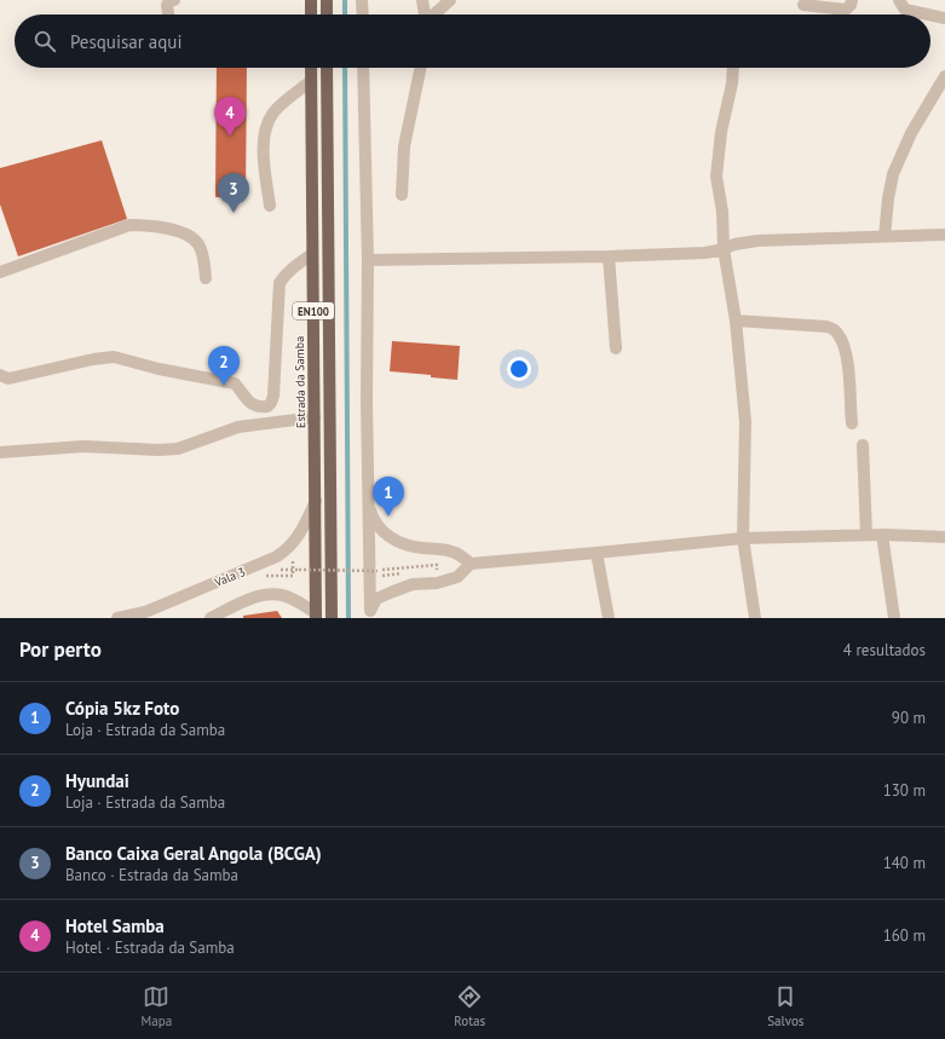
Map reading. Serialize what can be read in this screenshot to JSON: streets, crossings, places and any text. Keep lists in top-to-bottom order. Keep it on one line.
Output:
{"streets":{"main road":["EN100","Estrada da Samba"],"street":["Vala 3"]},"crossings":[["Estrada da Samba","Vala 3"]],"page":{"search":"Pesquisar aqui","pins":["4","3","2","1"],"heading":["Por perto","4 resultados"],"list":[{"mark":"1","name":"Cópia 5kz Foto","note":"Loja · Estrada da Samba","value":"90 m"},{"mark":"2","name":"Hyundai","note":"Loja · Estrada da Samba","value":"130 m"},{"mark":"3","name":"Banco Caixa Geral Angola (BCGA)","note":"Banco · Estrada da Samba","value":"140 m"},{"mark":"4","name":"Hotel Samba","note":"Hotel · Estrada da Samba","value":"160 m"}],"nav":["Mapa","Rotas","Salvos"]}}
